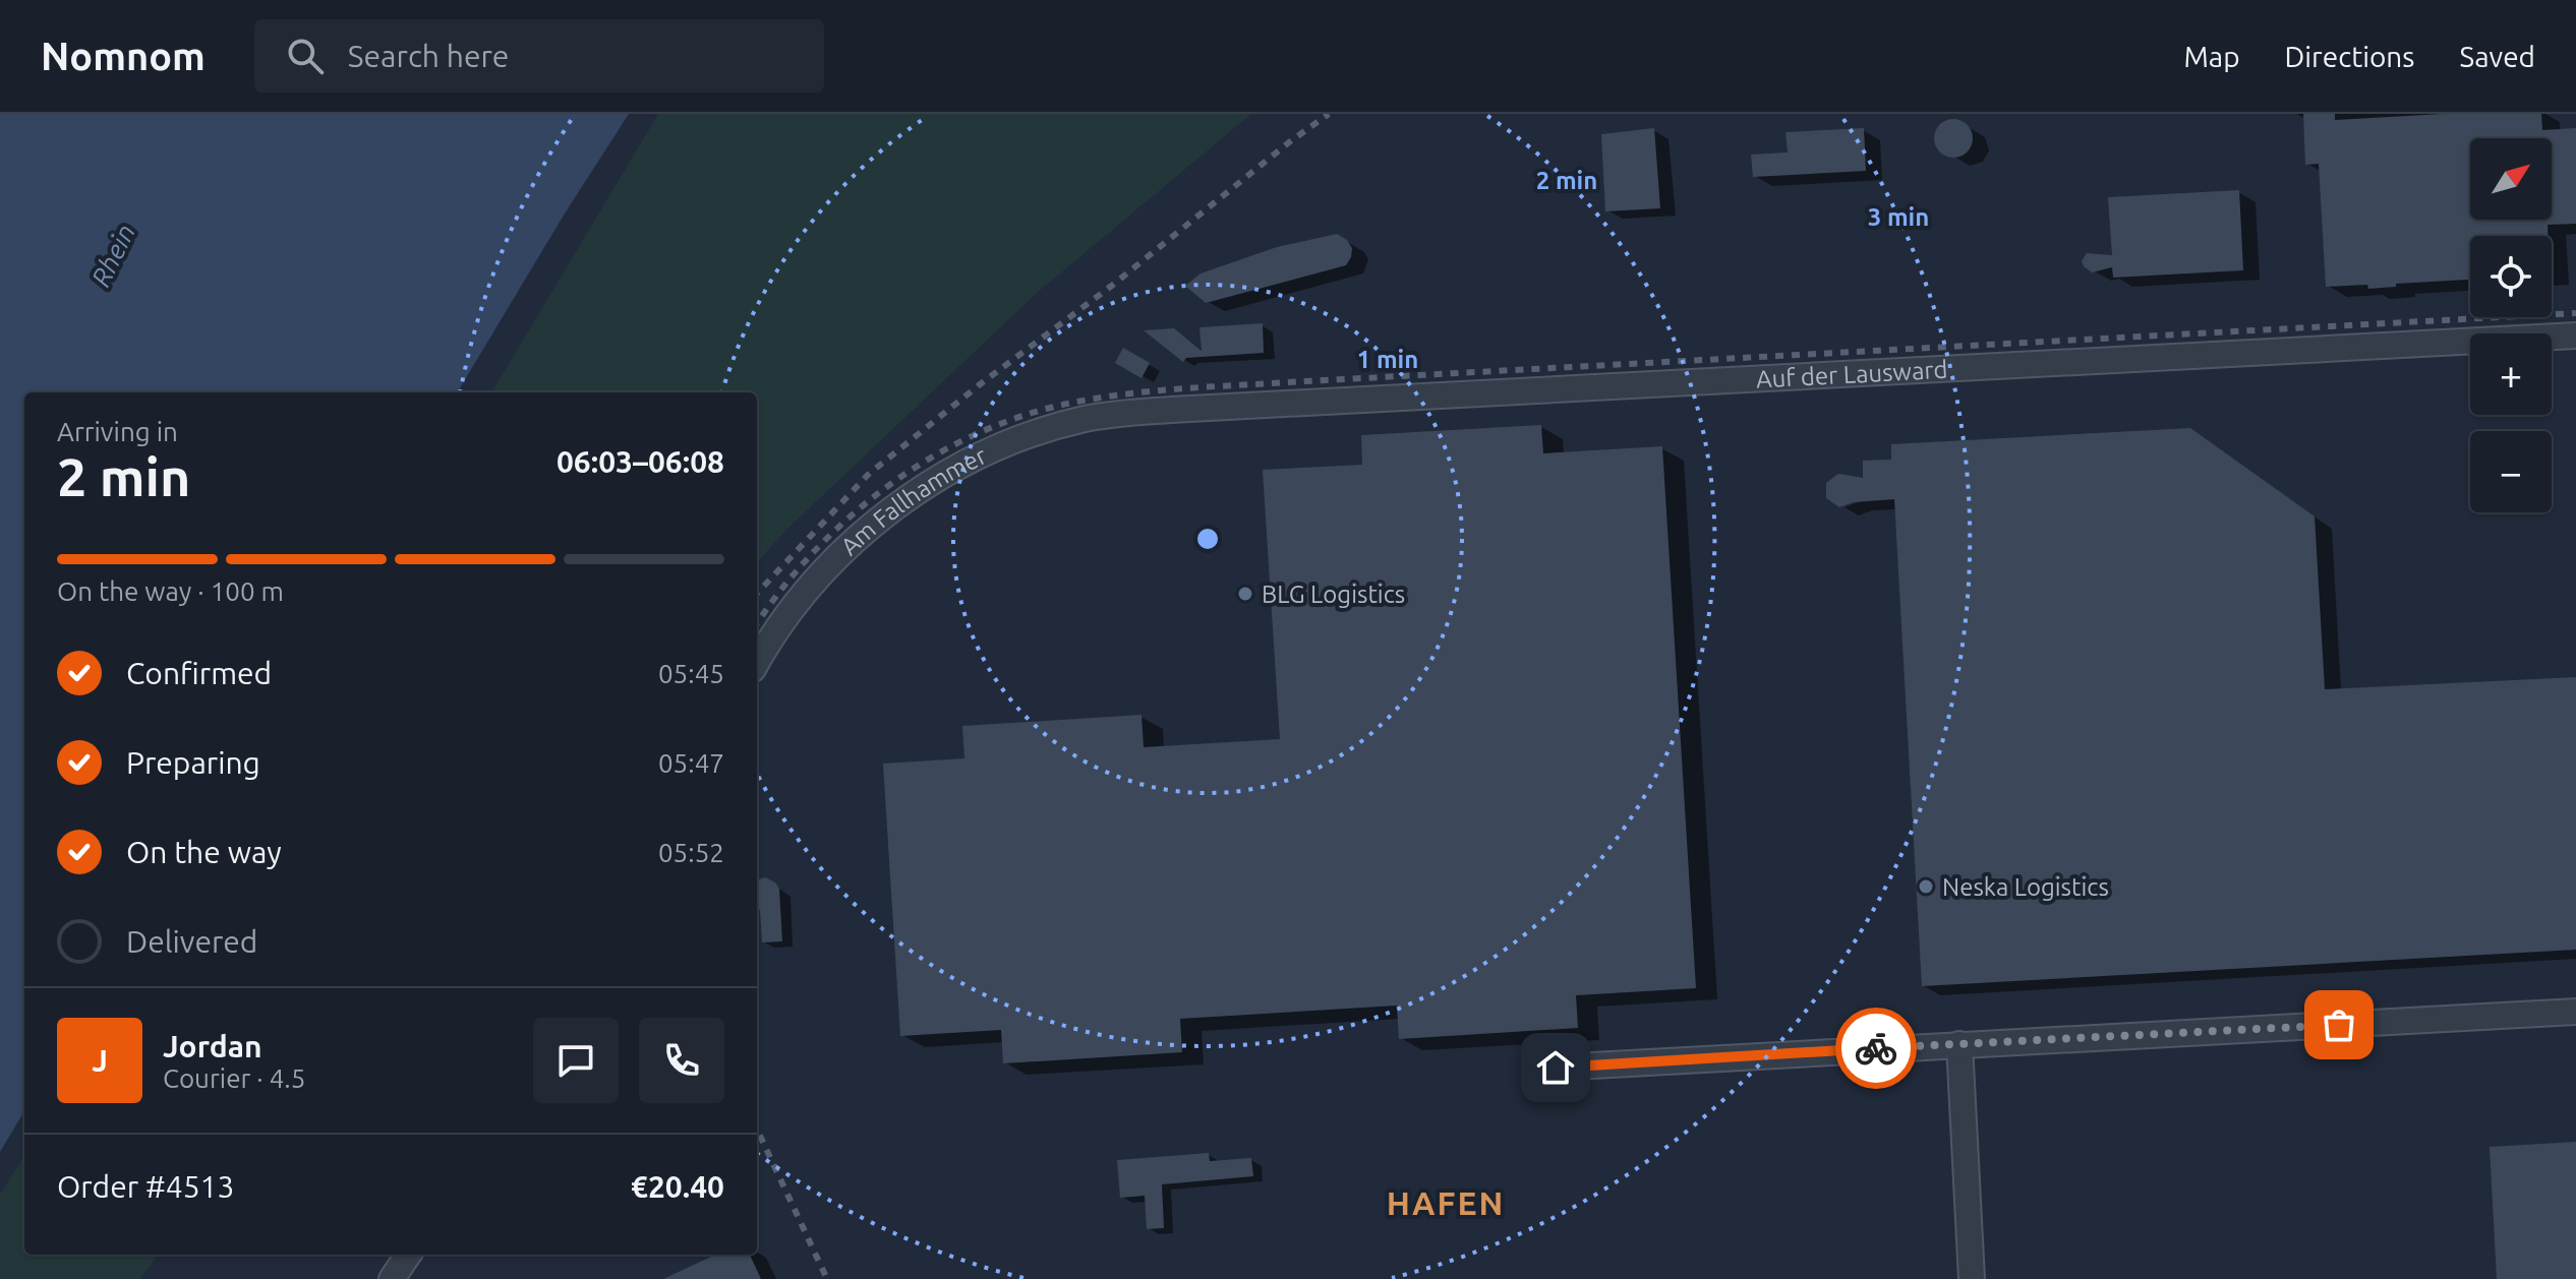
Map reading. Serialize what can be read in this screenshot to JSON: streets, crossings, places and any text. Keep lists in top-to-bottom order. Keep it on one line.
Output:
{"streets":{"street":["Auf der Lausward","Am Fallhammer"]},"crossings":[["Auf der Lausward","Am Fallhammer"]],"districts":["HAFEN"],"water":["Rhein"],"places":["BLG Logistics","Neska Logistics"],"north":"top right","page":{"header":"Nomnom","search":"Search here","nav":["Map","Directions","Saved"],"map_buttons":["+","−"],"heading":["2 min","Arriving in","06:03–06:08"],"panel":["Jordan","Courier · 4.5","Order #4513","€20.40"],"bar":"On the way · 100 m","list":[["Confirmed","05:45"],["Preparing","05:47"],["On the way","05:52"],"Delivered"],"round":"J"},"rings":["2 min","3 min","1 min"]}
